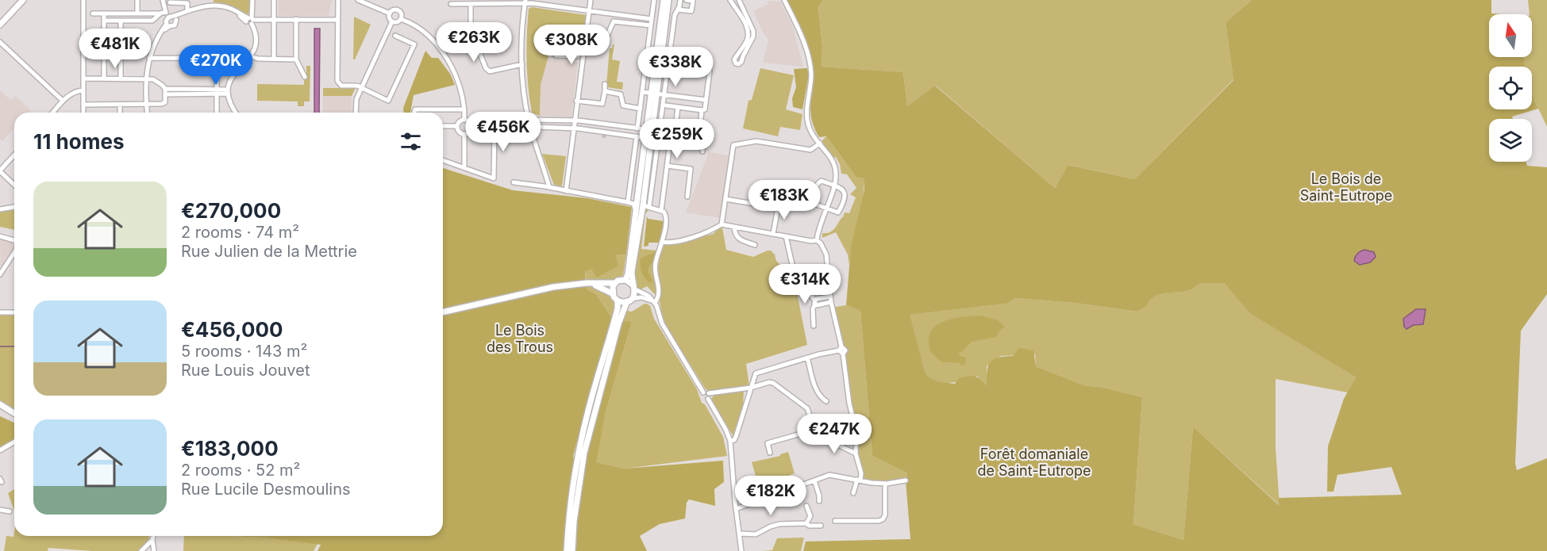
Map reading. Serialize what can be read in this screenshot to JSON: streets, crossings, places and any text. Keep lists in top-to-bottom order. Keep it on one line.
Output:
{"parks":["Le Bois de Saint-Eutrope","Le Bois des Trous","Forêt domaniale de Saint-Eutrope"],"north":"top","page":{"price":["€263K","€308K","€481K","€270K","€338K","€456K","€259K","€183K","€314K","€247K","€182K"],"heading":"11 homes","list":[{"name":"€270,000","note":"2 rooms · 74 m² · Rue Julien de la Mettrie"},{"name":"€456,000","note":"5 rooms · 143 m² · Rue Louis Jouvet"},{"name":"€183,000","note":"2 rooms · 52 m² · Rue Lucile Desmoulins"}]}}
